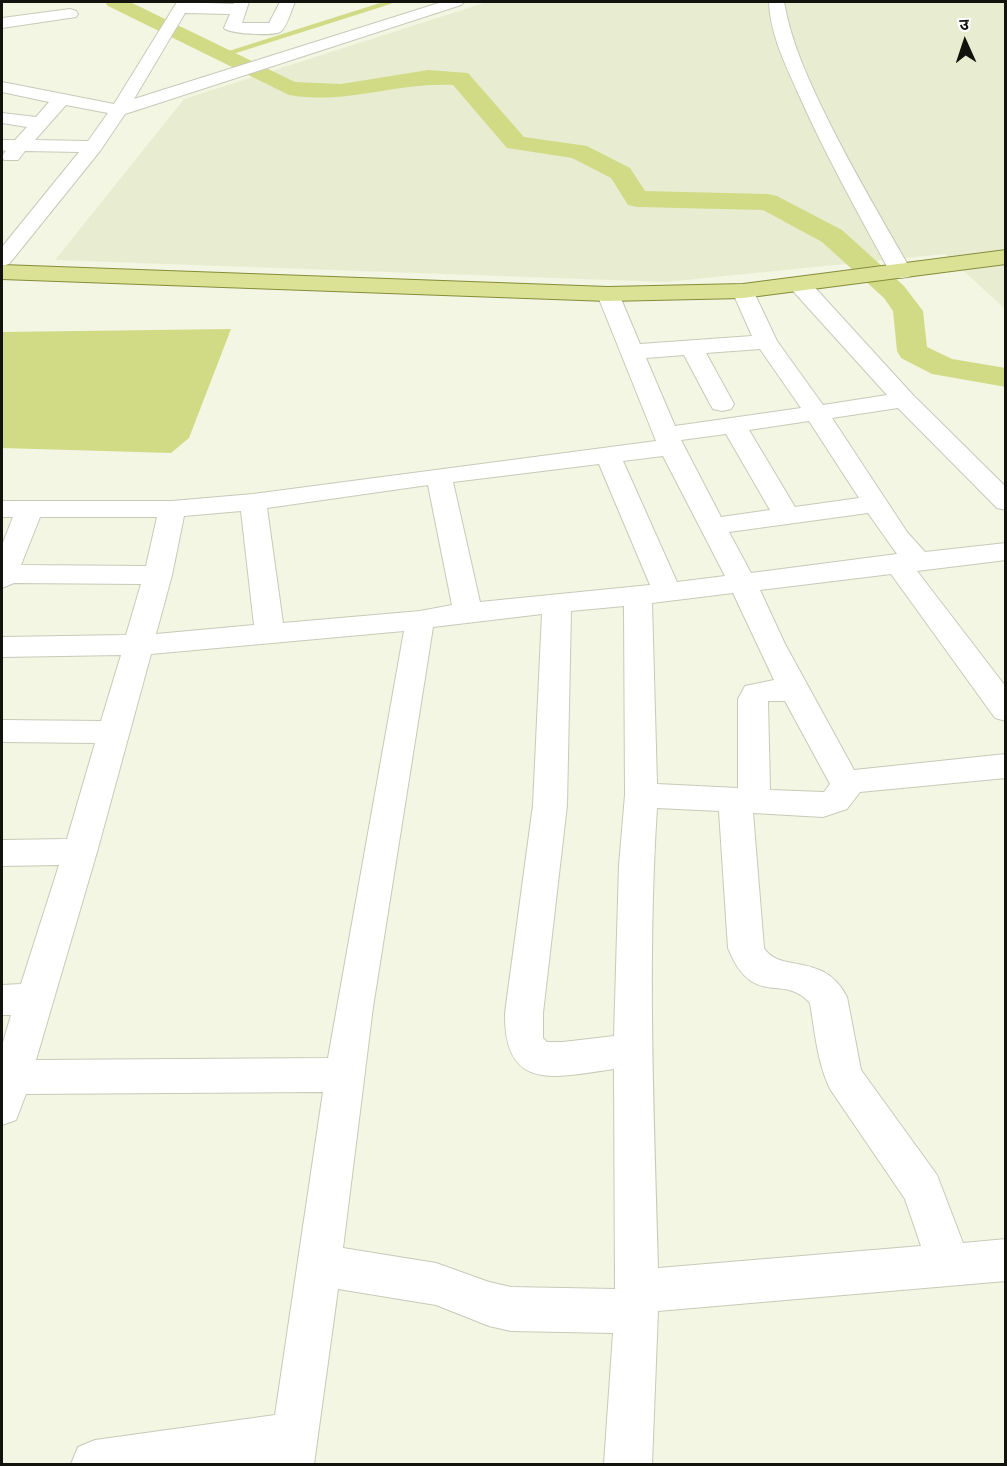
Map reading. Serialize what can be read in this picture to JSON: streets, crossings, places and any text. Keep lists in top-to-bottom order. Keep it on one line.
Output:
{"north":"top"}
